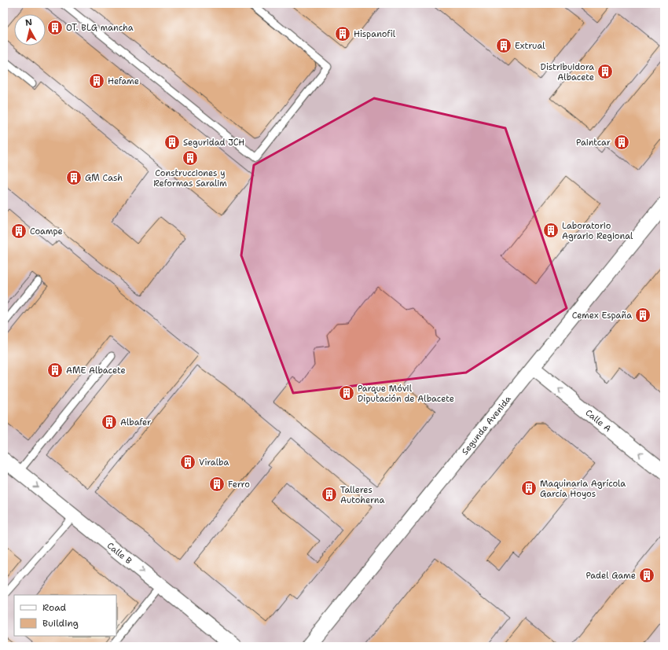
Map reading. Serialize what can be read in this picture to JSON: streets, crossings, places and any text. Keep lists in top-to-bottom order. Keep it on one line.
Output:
{"streets":{"street":["Calle A","Segunda Avenida","Calle B"]},"crossings":[["Calle A","Segunda Avenida"]],"one_way":["Calle A","Calle B"],"places":{"building":["OT. BLG mancha","Hispanofil","Extrual","Distribuidora Albacete","Hefame","Seguridad JCH","Paintcar","Construcciones y Reformas Saralim","GM Cash","Laboratorio Agrario Regional","Coampe","Cemex España","AME Albacete","Parque Móvil Diputación de Albacete","Albafer","Viralba","Ferro","Maquinaria Agrícola García Hoyos","Talleres Autoherna","Padel Game"]},"legend":["Road","Building"],"north":"top"}
